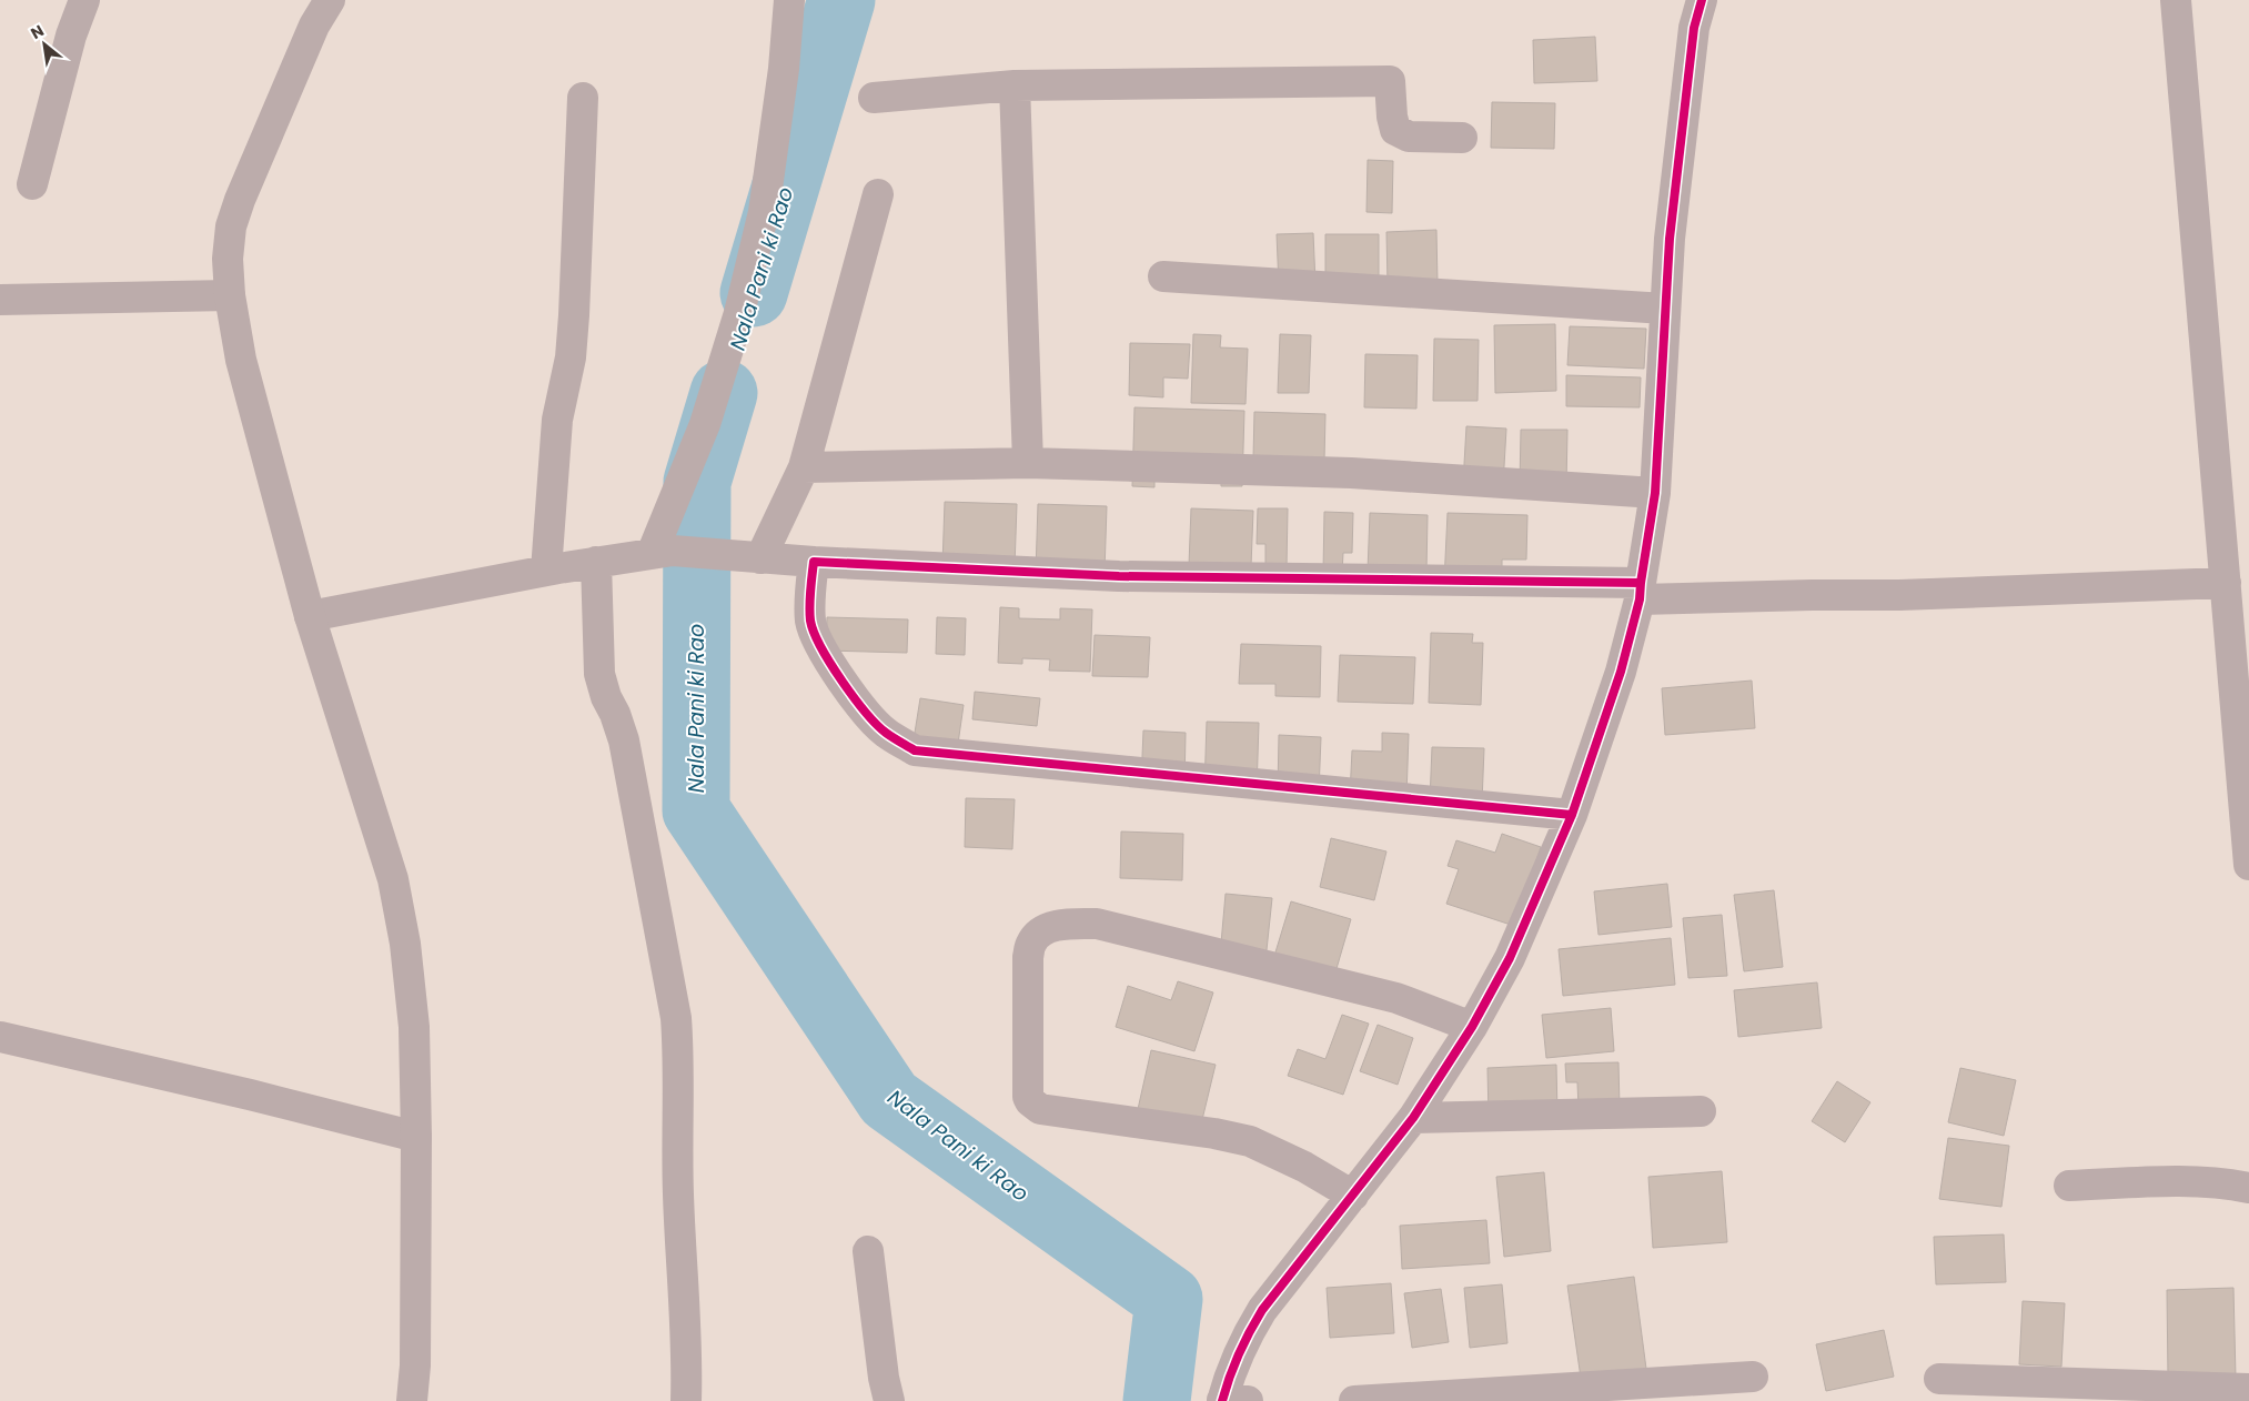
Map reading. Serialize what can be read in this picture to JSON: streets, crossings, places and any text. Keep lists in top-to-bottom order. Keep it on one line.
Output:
{"water":["Nala Pani ki Rao"],"north":"top left"}
